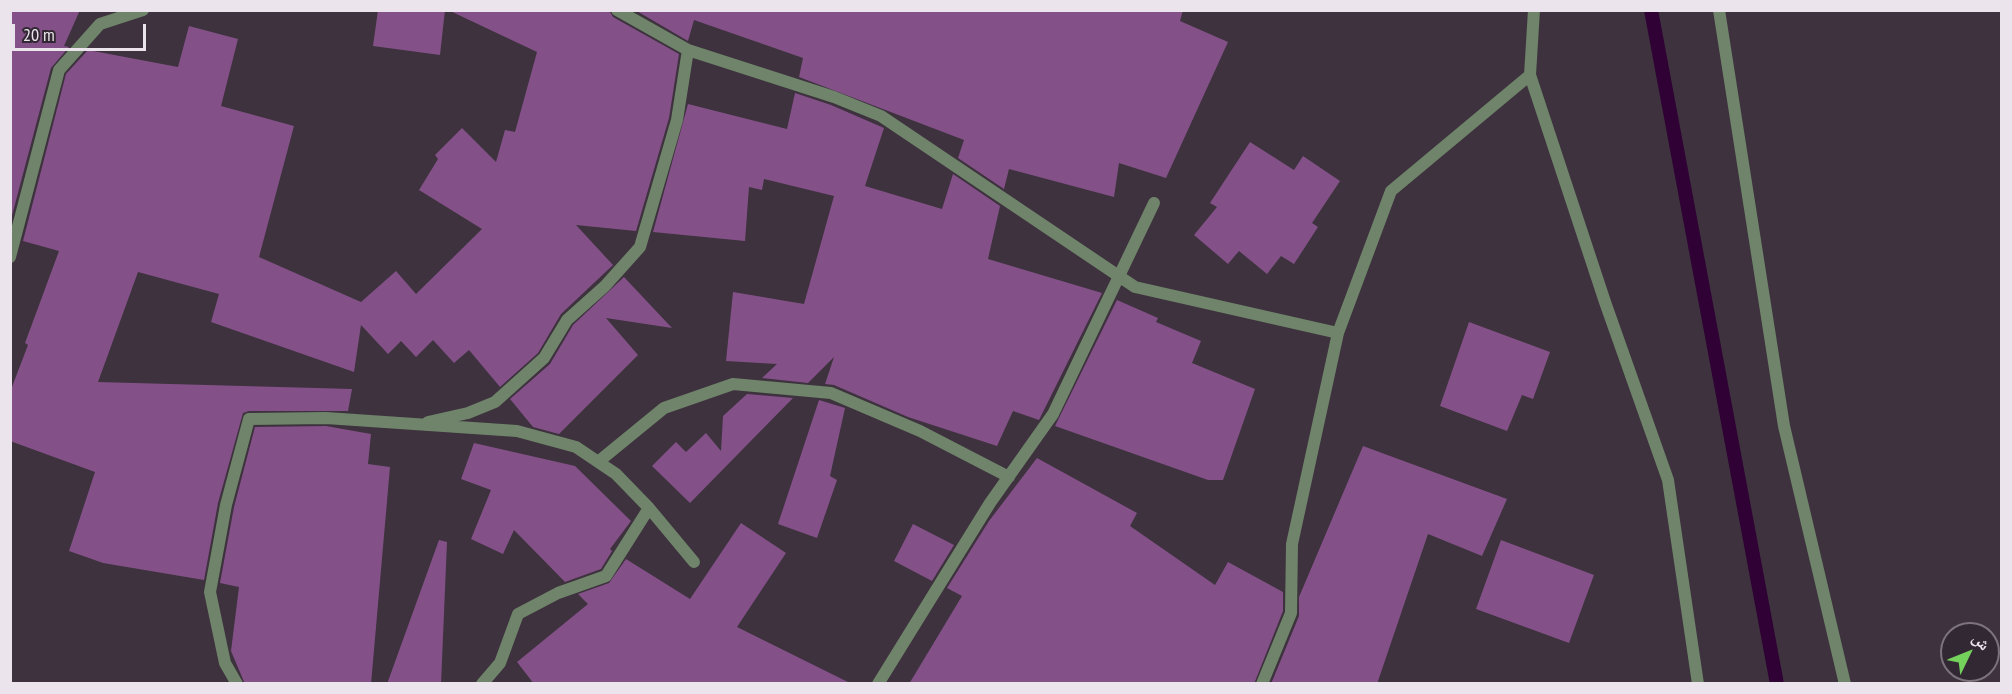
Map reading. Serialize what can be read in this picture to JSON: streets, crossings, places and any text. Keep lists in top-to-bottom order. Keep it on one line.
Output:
{"scale_bar":"20 m","north":"top right"}
